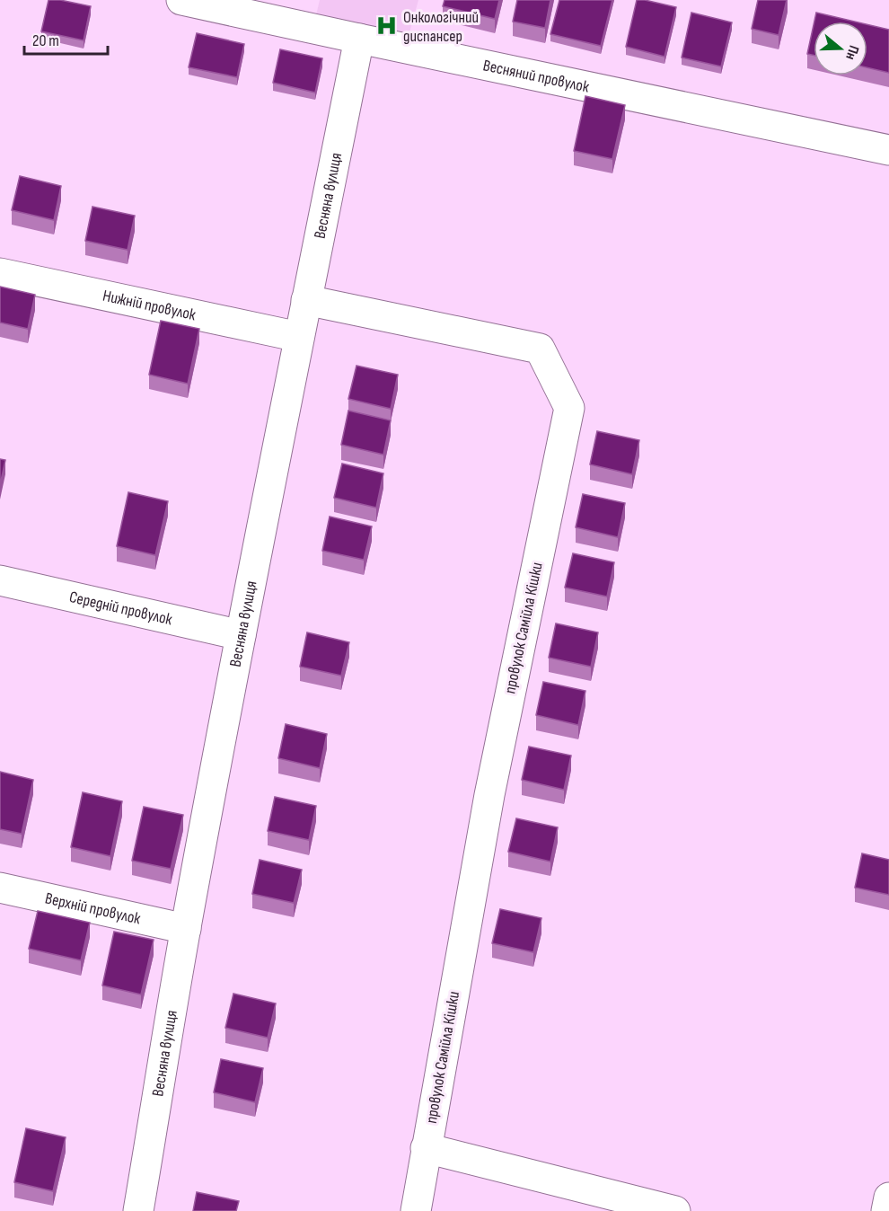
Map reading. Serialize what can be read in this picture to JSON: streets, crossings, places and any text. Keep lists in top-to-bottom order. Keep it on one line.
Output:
{"streets":{"street":["Весняний провулок","Весняна вулиця","Нижній провулок","Середній провулок","провулок Самійла Кішки","Верхній провулок"]},"crossings":[["Весняний провулок","Весняна вулиця"],["Весняна вулиця","Нижній провулок"],["Весняна вулиця","Середній провулок"],["Весняна вулиця","провулок Самійла Кішки"],["Весняна вулиця","Верхній провулок"]],"places":{"hospital":["Онкологічний диспансер"]},"scale_bar":"20 m","north":"right"}
